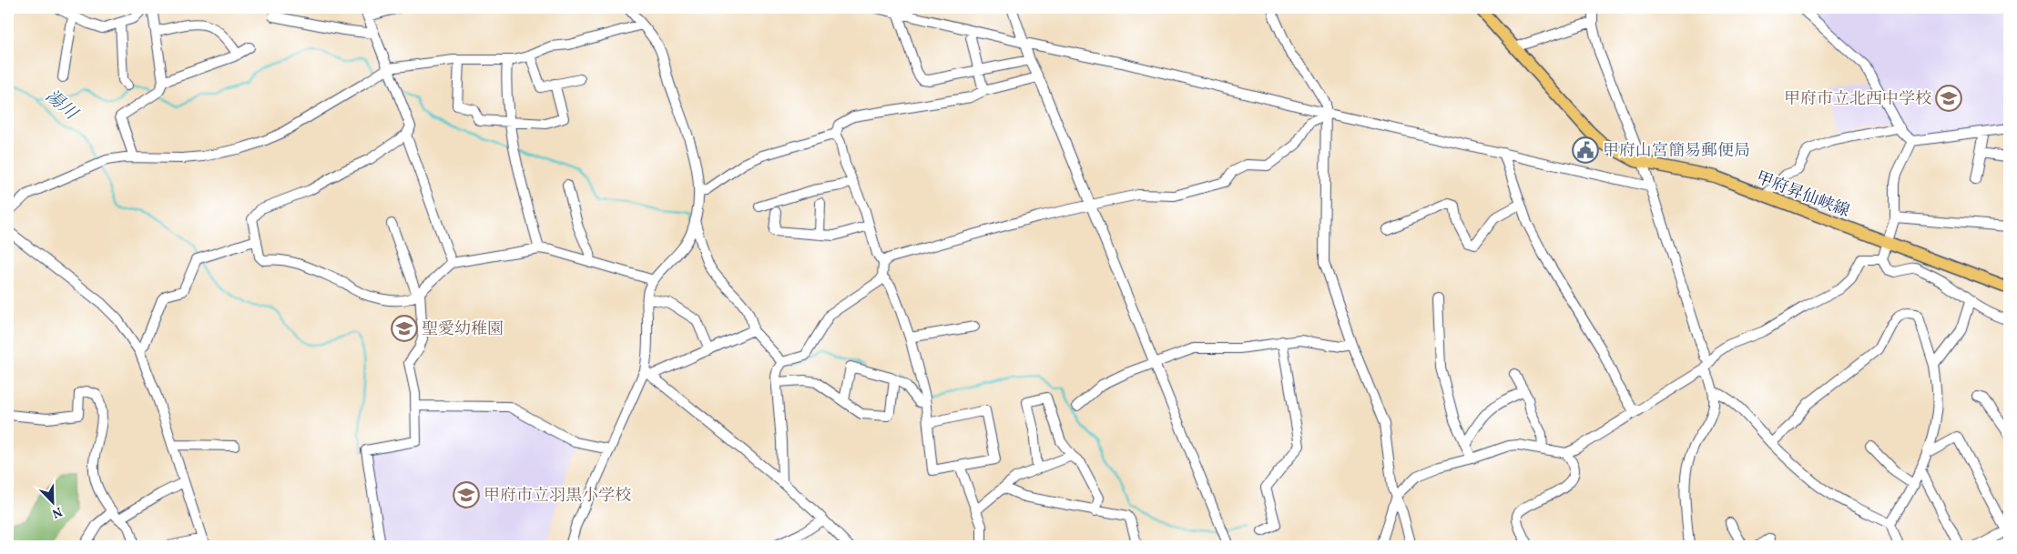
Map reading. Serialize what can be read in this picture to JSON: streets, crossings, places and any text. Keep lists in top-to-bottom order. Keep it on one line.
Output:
{"streets":{"main road":["甲府昇仙峡線"]},"water":["湯川"],"places":{"school or university":["甲府市立北西中学校","聖愛幼稚園","甲府市立羽黒小学校"],"public building":["甲府山宮簡易郵便局"]},"north":"bottom right"}
